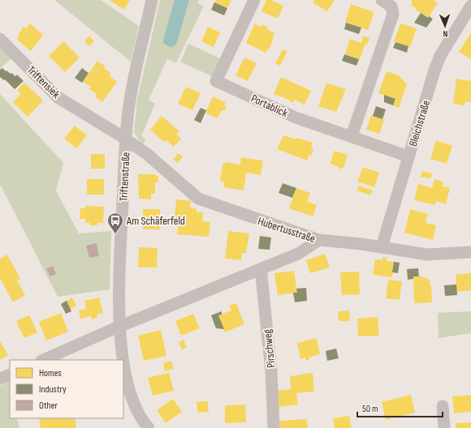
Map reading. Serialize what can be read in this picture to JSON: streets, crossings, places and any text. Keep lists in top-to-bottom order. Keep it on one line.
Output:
{"streets":{"street":["Triftensiek","Portablick","Bleichstraße","Triftenstraße","Hubertusstraße","Pirschweg"]},"crossings":[["Triftensiek","Triftenstraße"],["Triftensiek","Hubertusstraße"],["Portablick","Bleichstraße"],["Bleichstraße","Hubertusstraße"],["Triftenstraße","Hubertusstraße"]],"places":{"bus stop":["Am Schäferfeld"]},"legend":["Homes","Industry","Other"],"scale_bar":"50 m","north":"bottom"}
